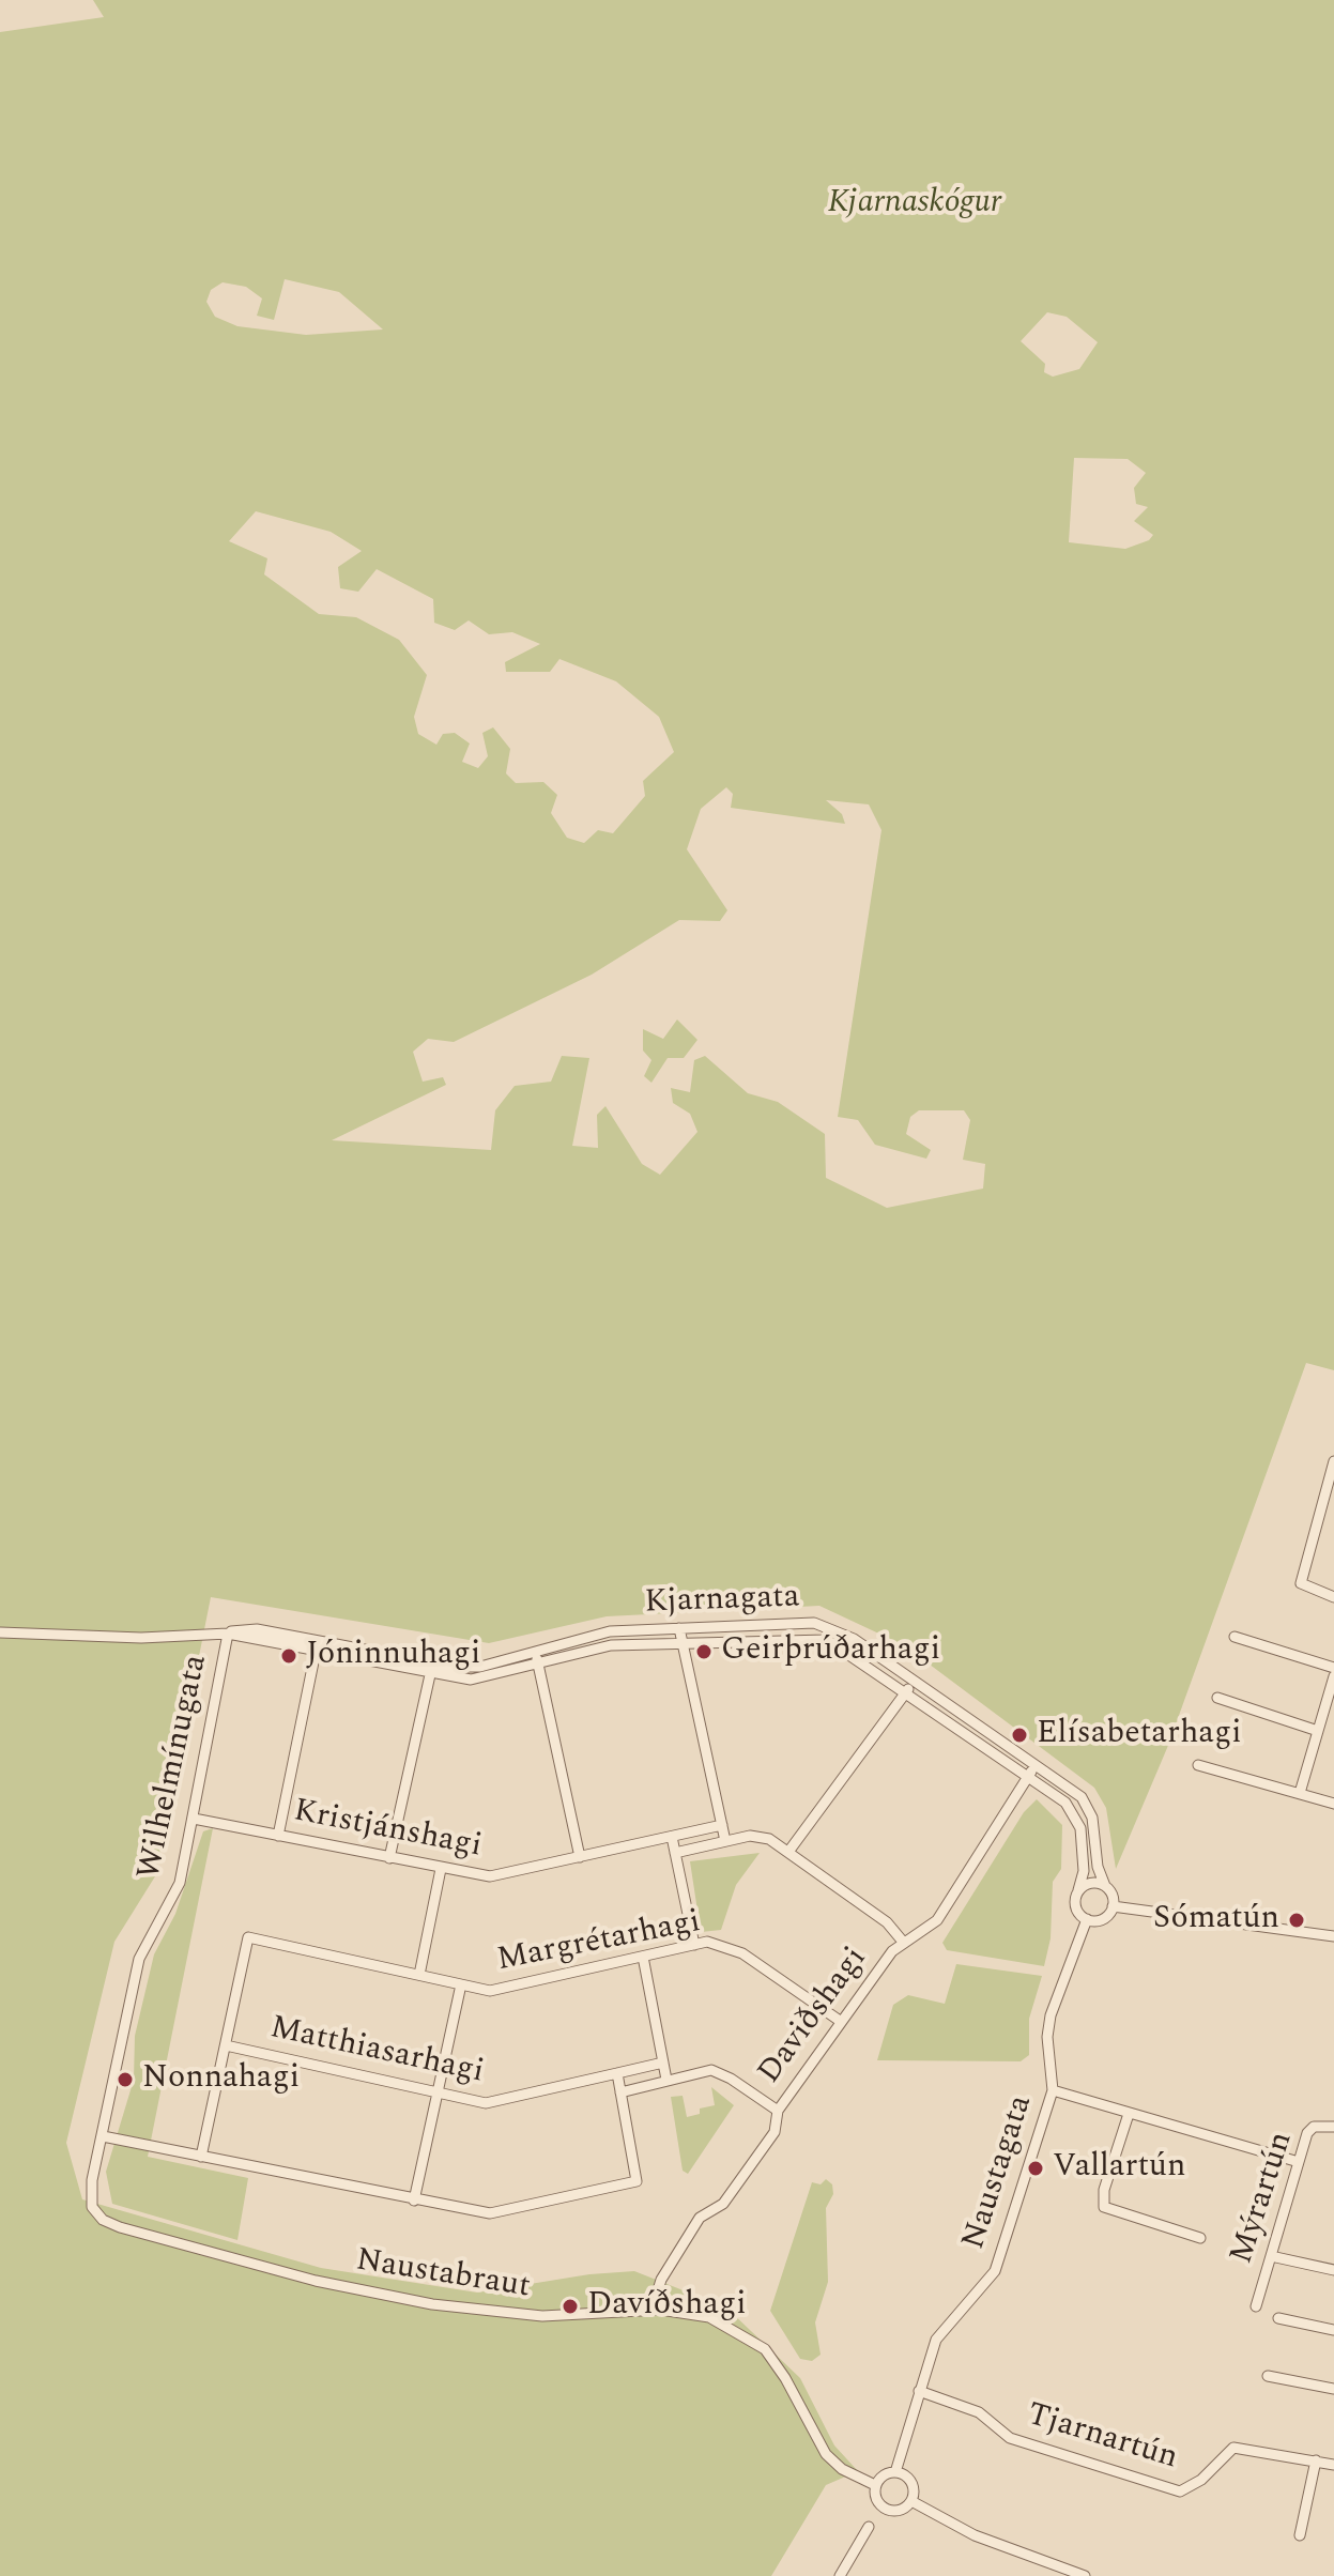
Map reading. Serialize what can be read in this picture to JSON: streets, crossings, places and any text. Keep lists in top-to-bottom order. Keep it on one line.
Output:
{"streets":{"street":["Kjarnagata","Wilhelmínugata","Kristjánshagi","Margrétarhagi","Daviðshagi","Matthiasarhagi","Naustagata","Mýrartún","Naustabraut","Tjarnartún"]},"crossings":[["Kjarnagata","Wilhelmínugata"],["Kjarnagata","Daviðshagi"],["Kjarnagata","Naustagata"],["Wilhelmínugata","Kristjánshagi"],["Wilhelmínugata","Naustabraut"],["Margrétarhagi","Daviðshagi"],["Margrétarhagi","Matthiasarhagi"],["Daviðshagi","Naustabraut"],["Naustagata","Naustabraut"],["Naustagata","Tjarnartún"]],"parks":["Kjarnaskógur"],"places":["Geirþrúðarhagi","Jóninnuhagi","Elísabetarhagi","Sómatún","Nonnahagi","Vallartún","Davíðshagi"]}
